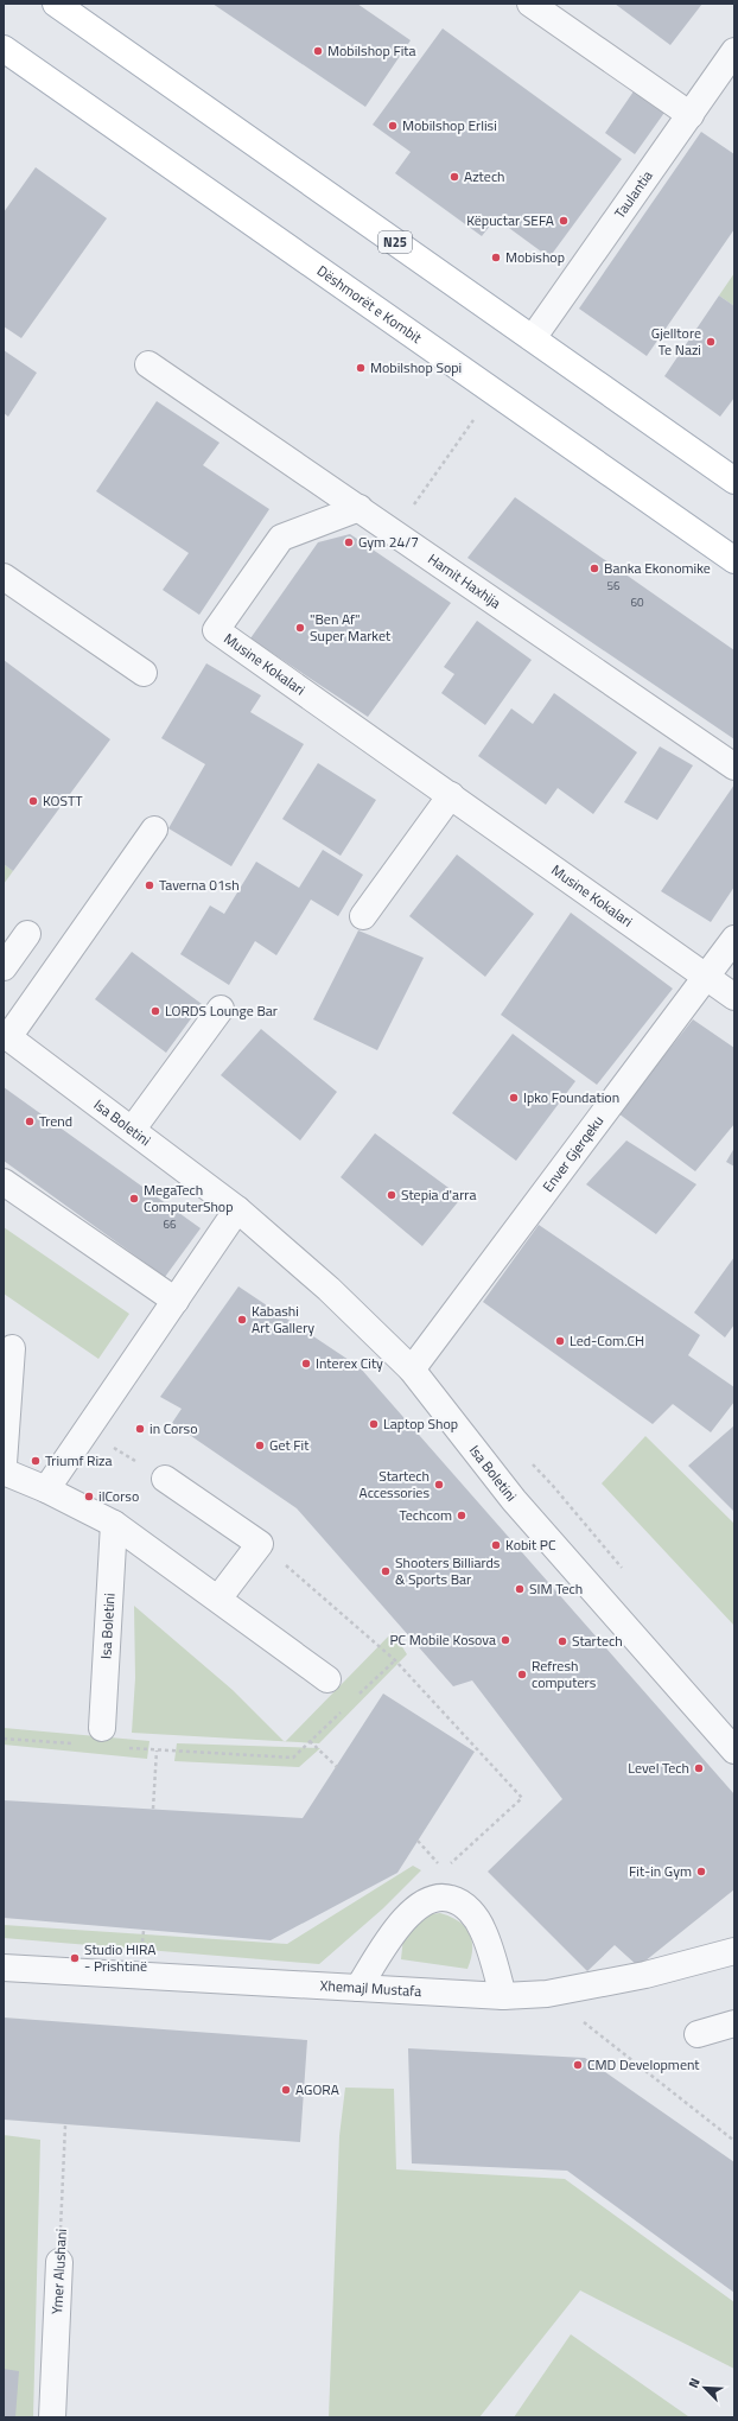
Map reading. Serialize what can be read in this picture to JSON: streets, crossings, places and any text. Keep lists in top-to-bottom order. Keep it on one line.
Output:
{"streets":{"main road":["N25","Dëshmorët e Kombit"],"street":["Taulantia","Hamit Haxhija","Musine Kokalari","Isa Boletini","Enver Gjerqeku","Xhemajl Mustafa","Ymer Alushani"]},"crossings":[["Taulantia","N25"],["Hamit Haxhija","Musine Kokalari"],["Musine Kokalari","Enver Gjerqeku"],["Isa Boletini","Enver Gjerqeku"]],"places":["Mobilshop Fita","Mobilshop Erlisi","Aztech","Këpuctar SEFA","Mobishop","Gjelltore Te Nazi","Mobilshop Sopi","Gym 24/7","Banka Ekonomike","\"Ben Af\" Super Market","KOSTT","Taverna 01sh","LORDS Lounge Bar","Ipko Foundation","Trend","Stepia d'arra","MegaTech ComputerShop","Kabashi Art Gallery","Led-Com.CH","Interex City","Laptop Shop","in Corso","Get Fit","Triumf Riza","Startech Accessories","ilCorso","Techcom","Kobit PC","Shooters Billiards & Sports Bar","SIM Tech","PC Mobile Kosova","Startech","Refresh computers","Level Tech","Fit-in Gym","Studio HIRA - Prishtinë","CMD Development","AGORA"],"house_numbers":["56","60","66"],"north":"top left"}
